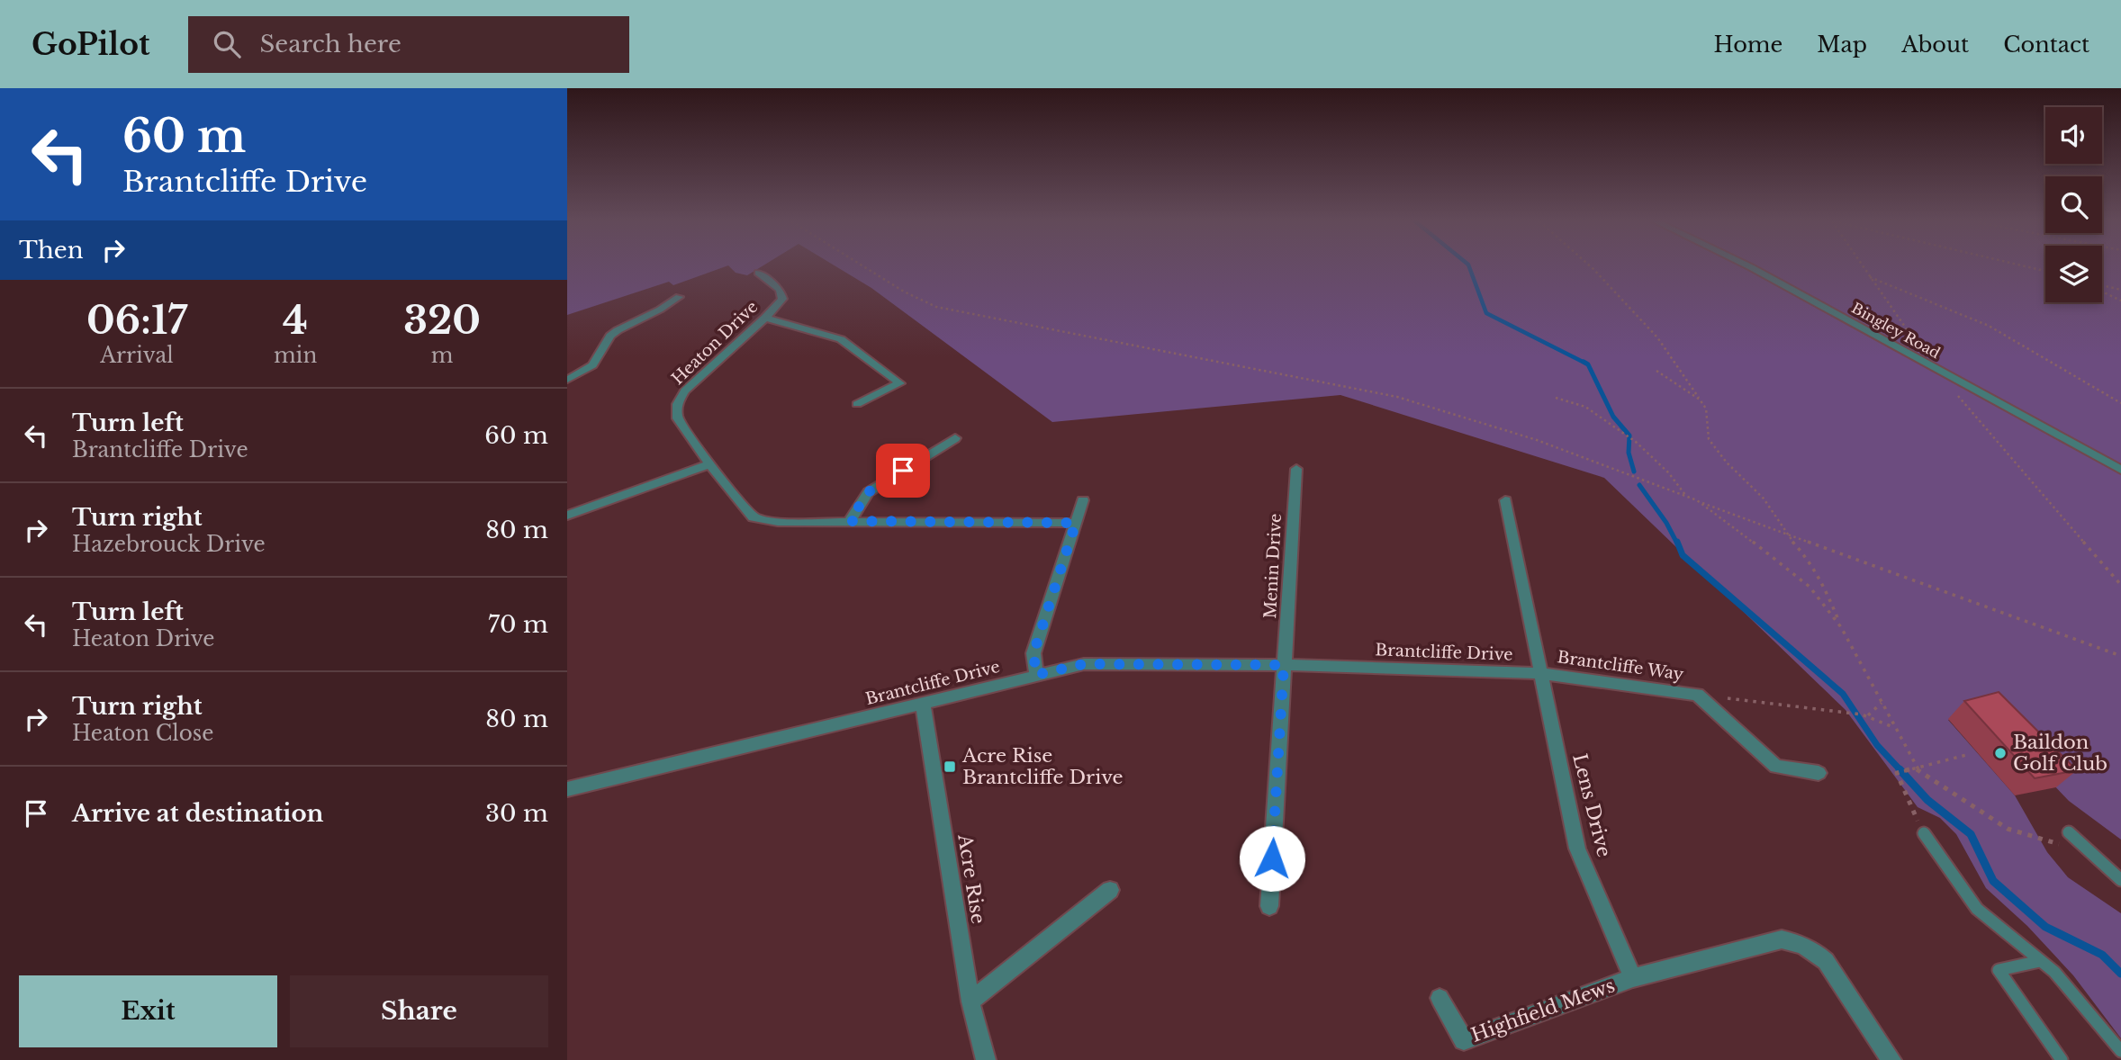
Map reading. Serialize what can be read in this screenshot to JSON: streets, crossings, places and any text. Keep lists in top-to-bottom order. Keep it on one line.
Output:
{"streets":{"street":["Bingley Road","Heaton Drive","Menin Drive","Brantcliffe Drive","Brantcliffe Way","Lens Drive","Acre Rise","Highfield Mews"]},"crossings":[["Menin Drive","Brantcliffe Drive"],["Brantcliffe Drive","Brantcliffe Way"],["Brantcliffe Drive","Lens Drive"],["Brantcliffe Drive","Acre Rise"],["Brantcliffe Way","Lens Drive"],["Lens Drive","Highfield Mews"]],"places":{"other":["Baildon Golf Club"],"transit":["Acre Rise Brantcliffe Drive"]},"page":{"header":"GoPilot","search":"Search here","nav":["Home","Map","About","Contact"],"turn":["60 m","Brantcliffe Drive"],"then":"Then","eta":["06:17","Arrival","4","min","320","m"],"list":[{"name":"Turn left","note":"Brantcliffe Drive","value":"60 m"},{"name":"Turn right","note":"Hazebrouck Drive","value":"80 m"},{"name":"Turn left","note":"Heaton Drive","value":"70 m"},{"name":"Turn right","note":"Heaton Close","value":"80 m"},{"name":"Arrive at destination","value":"30 m"}],"buttons":["Exit","Share"]}}
